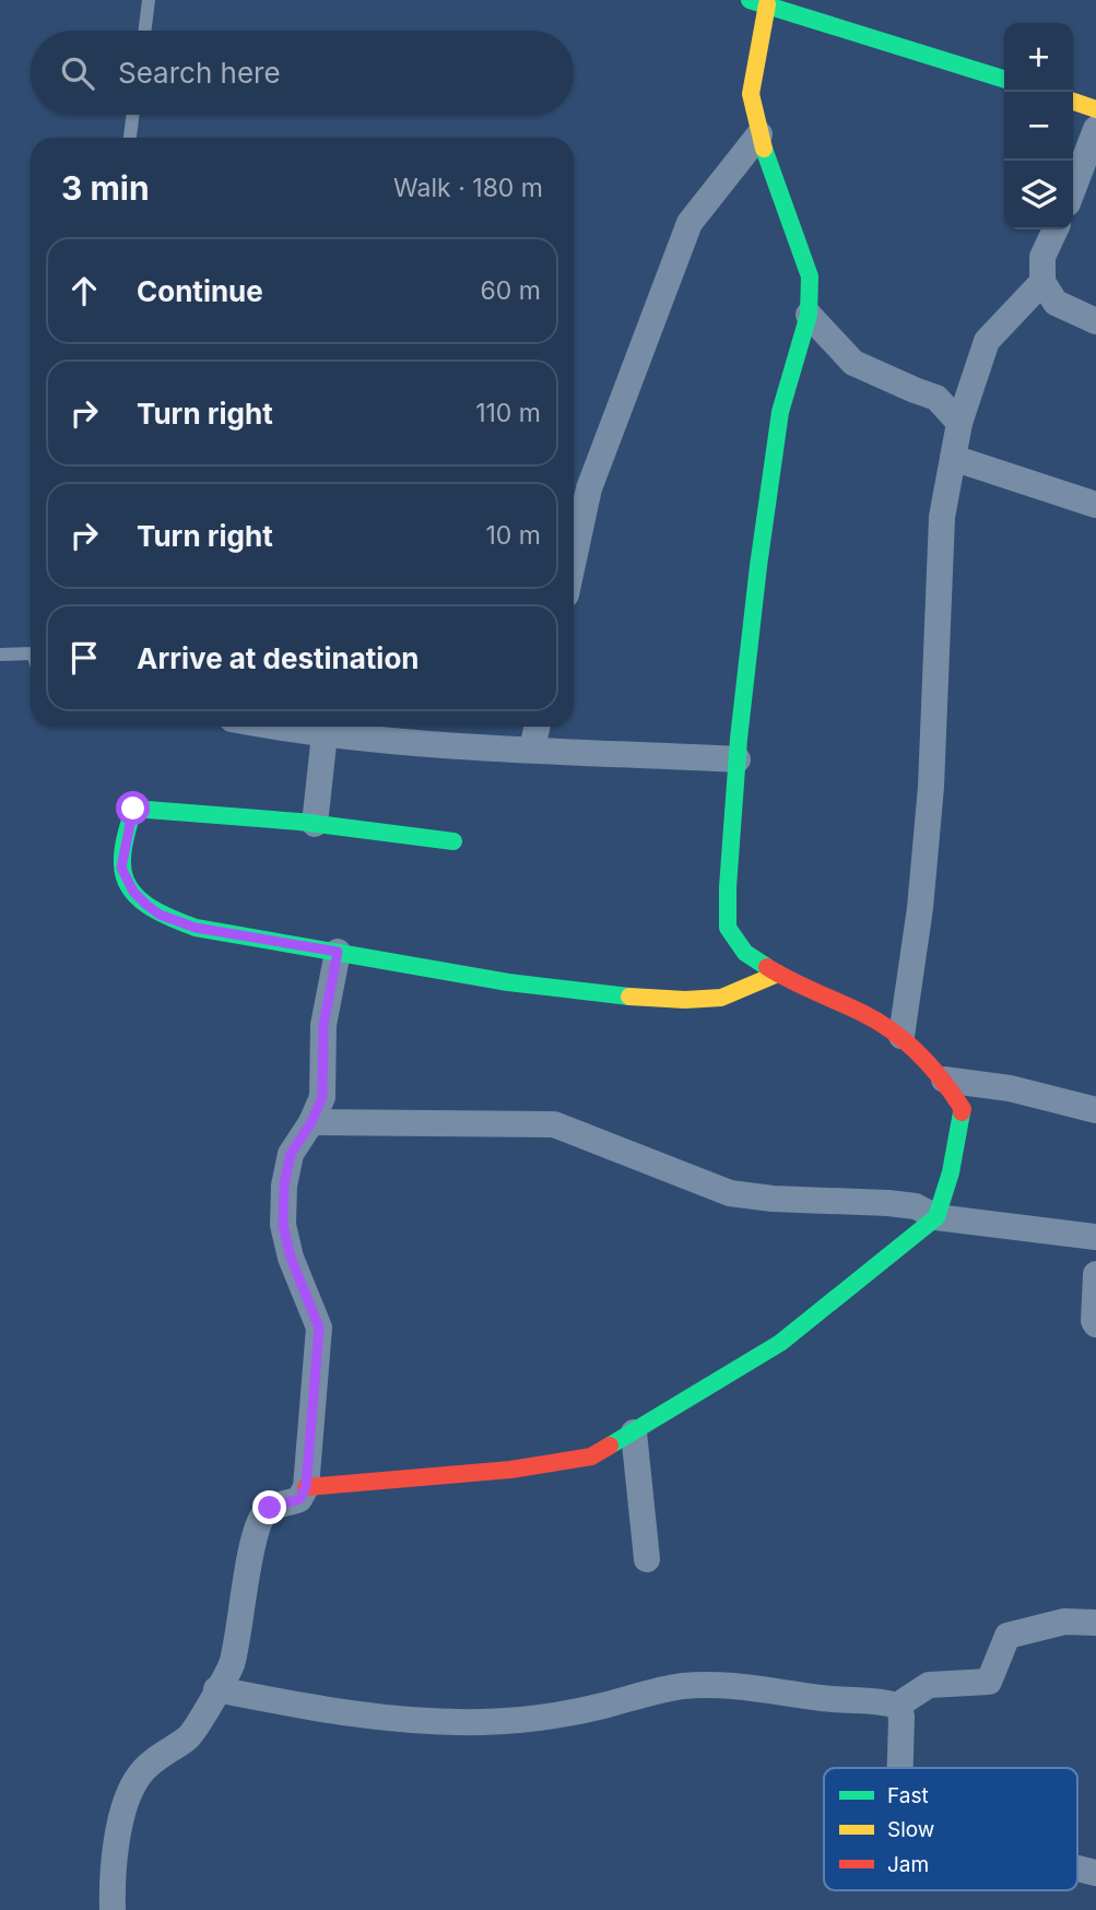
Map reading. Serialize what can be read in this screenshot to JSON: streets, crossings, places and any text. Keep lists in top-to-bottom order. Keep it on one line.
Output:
{"legend":["Fast","Slow","Jam"],"page":{"map_buttons":["+","−"],"search":"Search here","heading":["3 min","Walk · 180 m"],"list":[["Continue","60 m"],["Turn right","110 m"],["Turn right","10 m"],"Arrive at destination"]}}
